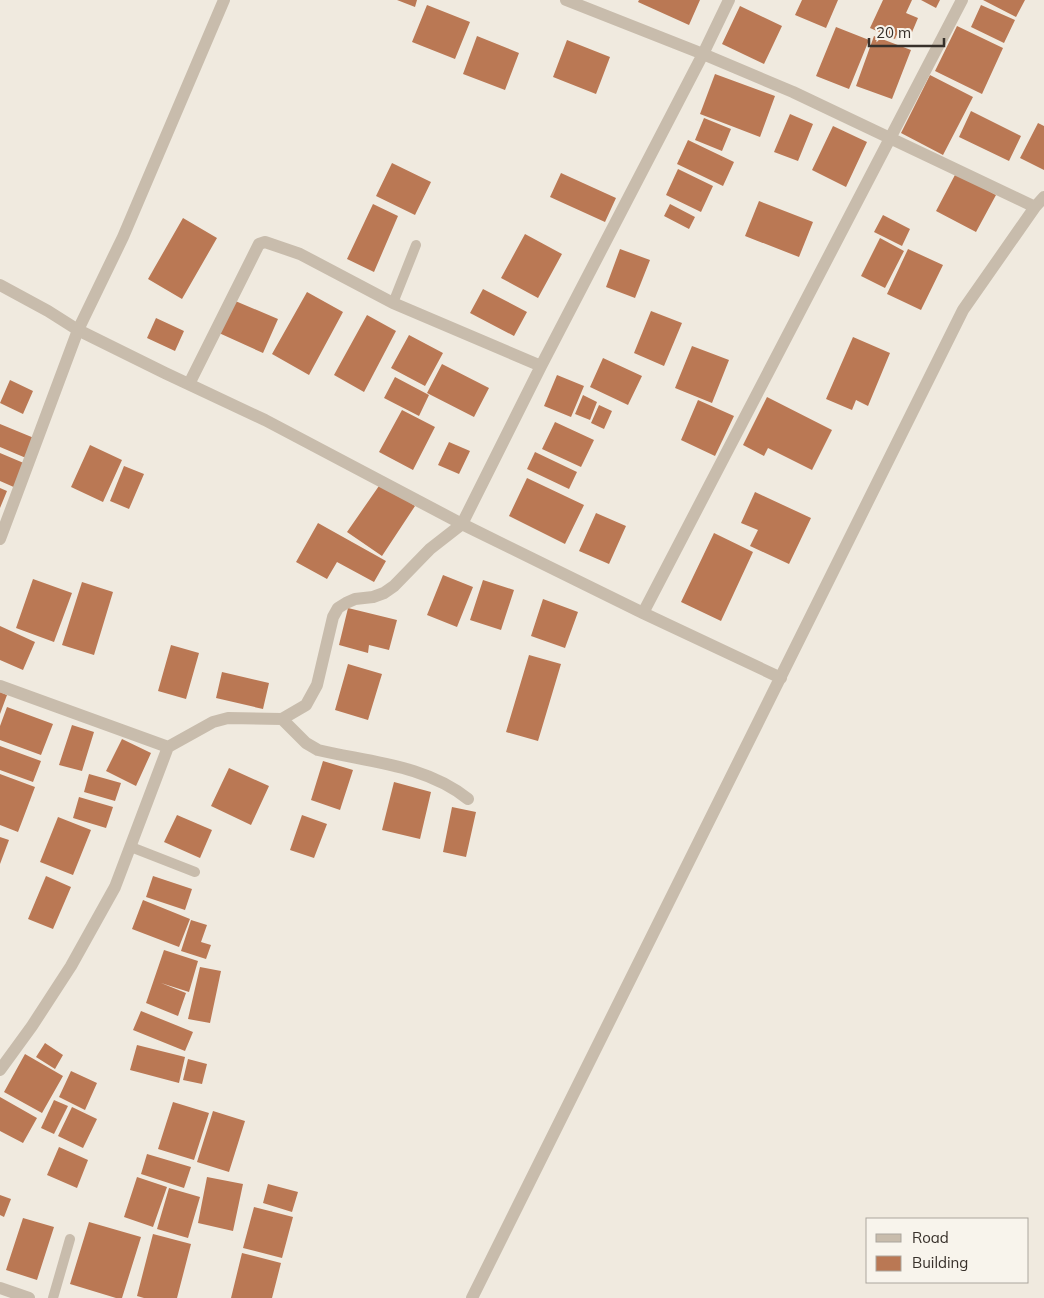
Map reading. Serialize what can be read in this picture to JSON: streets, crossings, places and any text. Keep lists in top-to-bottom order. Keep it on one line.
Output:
{"legend":["Road","Building"],"scale_bar":"20 m"}
